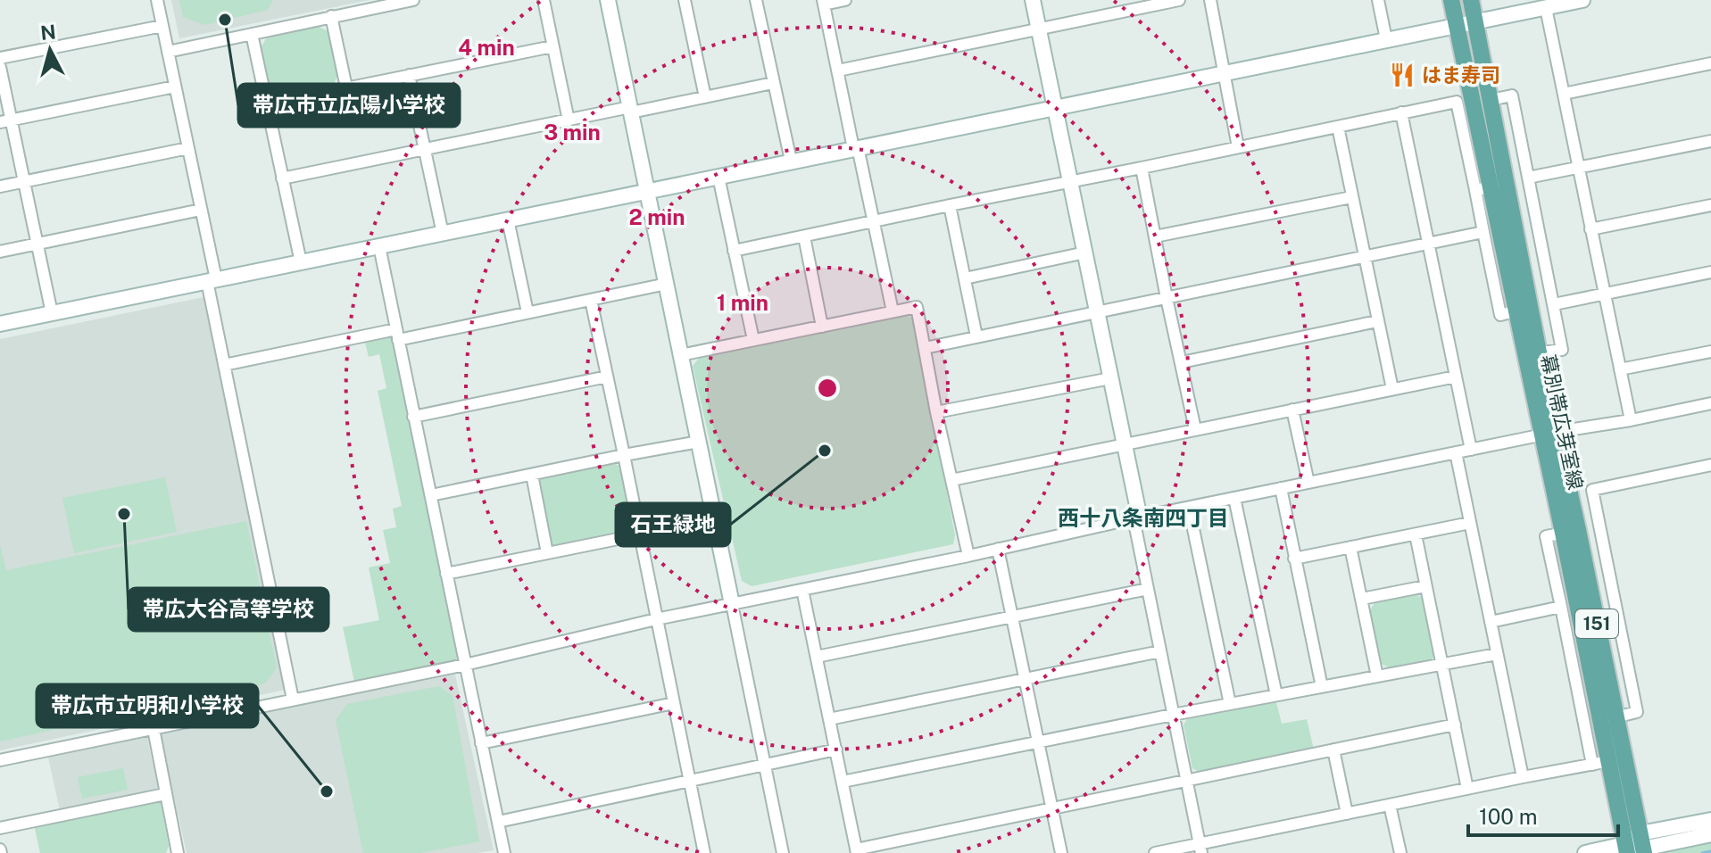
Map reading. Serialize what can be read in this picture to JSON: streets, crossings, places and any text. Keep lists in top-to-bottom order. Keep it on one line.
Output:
{"streets":{"main road":["幕別帯広芽室線","151"]},"districts":["西十八条南四丁目"],"places":{"other":["帯広市立広陽小学校","石王緑地","帯広大谷高等学校","帯広市立明和小学校"],"restaurant":["はま寿司"]},"scale_bar":"100 m","north":"top","rings":["4 min","3 min","2 min","1 min"]}
